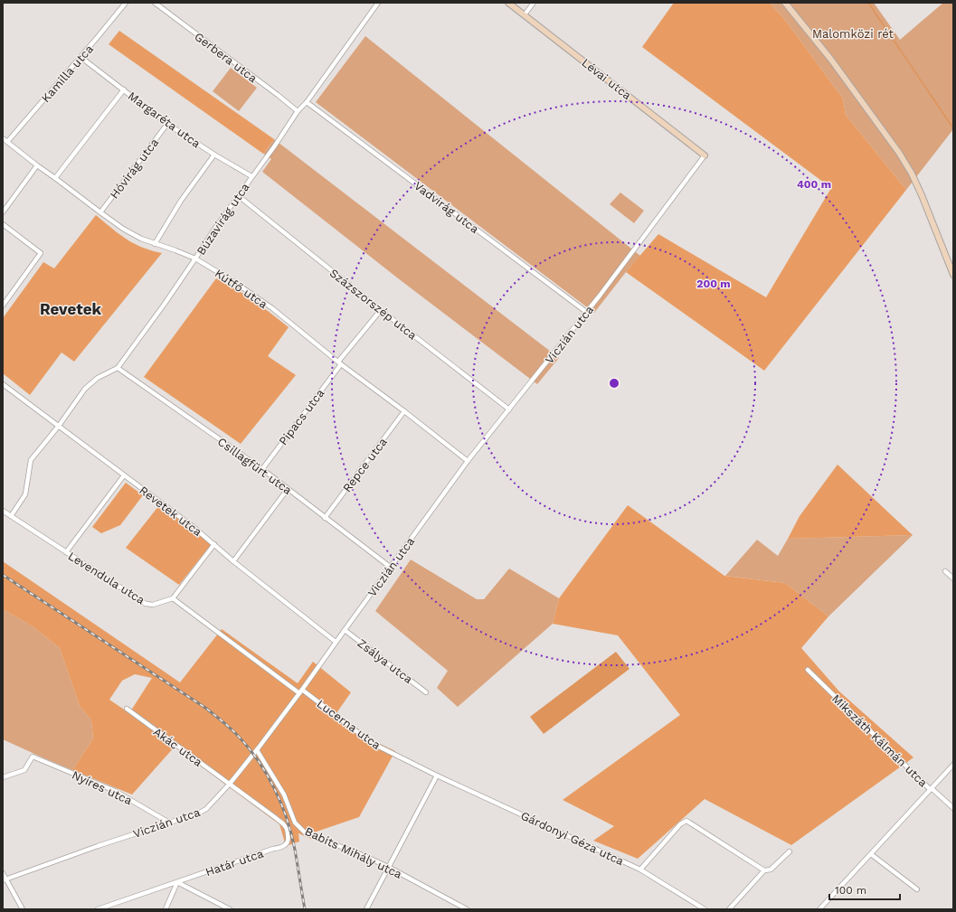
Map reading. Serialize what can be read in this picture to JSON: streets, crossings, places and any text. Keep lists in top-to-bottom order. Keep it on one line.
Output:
{"streets":{"main road":["Lévai utca"],"street":["Gerbera utca","Kamilla utca","Margaréta utca","Hóvirág utca","Vadvirág utca","Búzavirág utca","Kútfő utca","Százszorszép utca","Viczián utca","Pipacs utca","Repce utca","Csillagfürt utca","Revetek utca","Levendula utca","Zsálya utca","Lucerna utca","Mikszáth Kálmán utca","Akác utca","Nyíres utca","Gárdonyi Géza utca","Babits Mihály utca","Határ utca"]},"crossings":[["Gerbera utca","Búzavirág utca"],["Kamilla utca","Margaréta utca"],["Kamilla utca","Kútfő utca"],["Lévai utca","Viczián utca"],["Margaréta utca","Hóvirág utca"],["Margaréta utca","Búzavirág utca"],["Hóvirág utca","Kútfő utca"],["Vadvirág utca","Búzavirág utca"],["Vadvirág utca","Viczián utca"],["Búzavirág utca","Kútfő utca"],["Búzavirág utca","Százszorszép utca"],["Búzavirág utca","Csillagfürt utca"],["Búzavirág utca","Revetek utca"],["Búzavirág utca","Levendula utca"],["Kútfő utca","Viczián utca"],["Kútfő utca","Pipacs utca"],["Kútfő utca","Repce utca"],["Százszorszép utca","Viczián utca"],["Százszorszép utca","Pipacs utca"],["Viczián utca","Csillagfürt utca"],["Viczián utca","Revetek utca"],["Viczián utca","Zsálya utca"],["Viczián utca","Lucerna utca"],["Viczián utca","Akác utca"],["Viczián utca","Nyíres utca"],["Viczián utca","Babits Mihály utca"],["Viczián utca","Határ utca"],["Pipacs utca","Csillagfürt utca"],["Repce utca","Csillagfürt utca"],["Lucerna utca","Gárdonyi Géza utca"],["Akác utca","Határ utca"]],"districts":["Revetek"],"parks":["Malomközi rét"],"scale_bar":"100 m","rings":["400 m","200 m"]}
